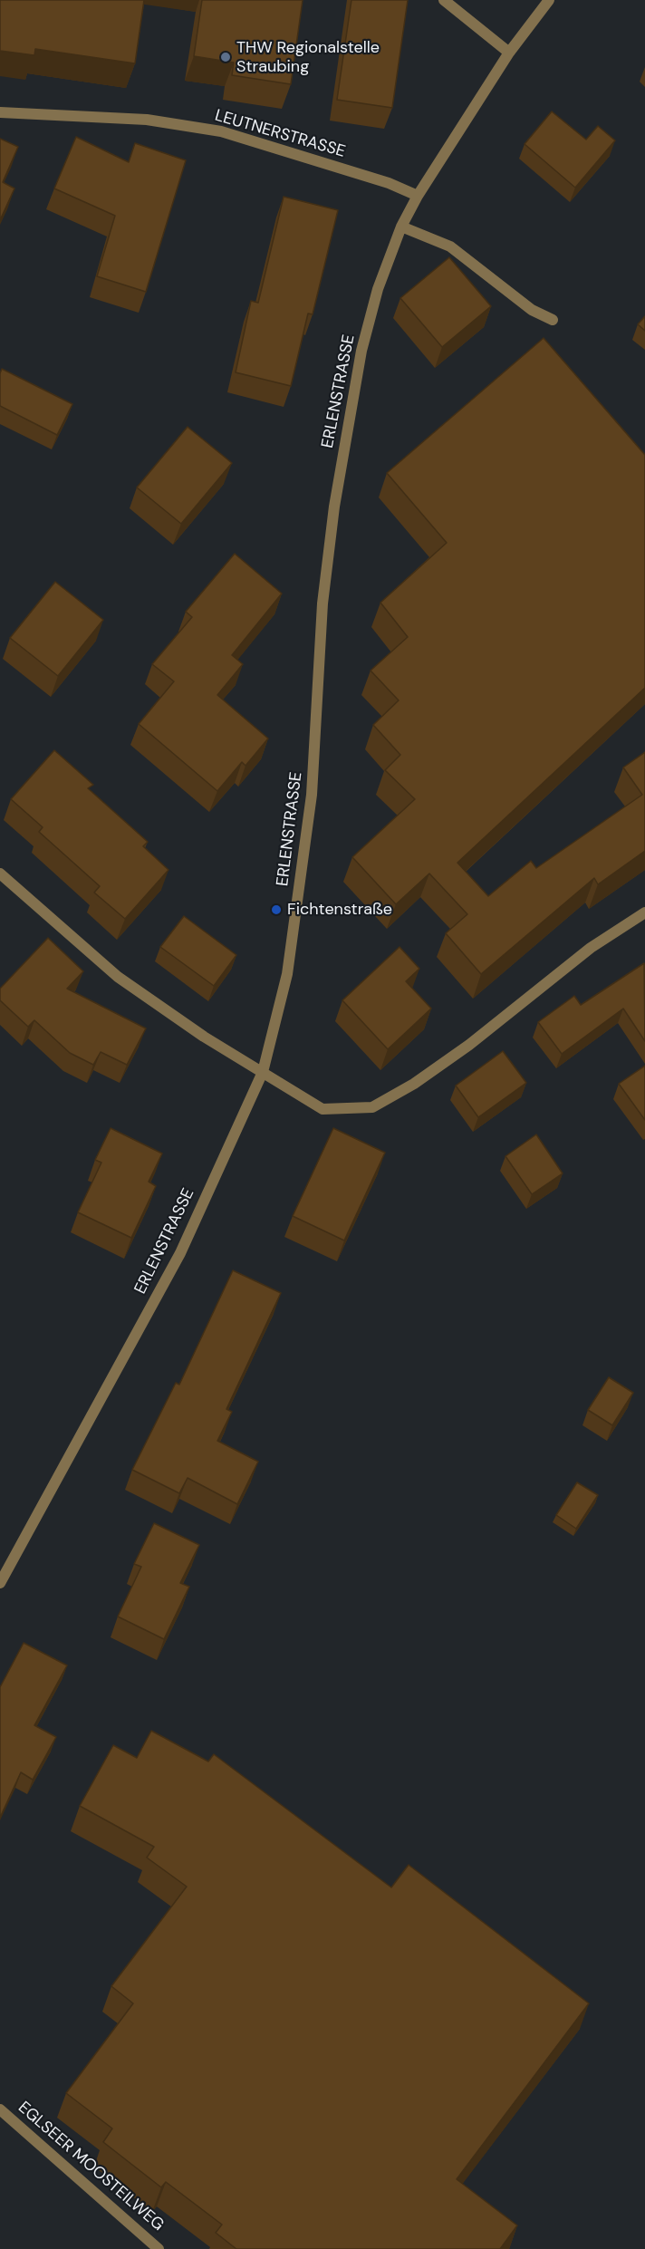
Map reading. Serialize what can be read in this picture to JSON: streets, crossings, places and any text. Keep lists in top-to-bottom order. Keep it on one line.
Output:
{"streets":{"street":["LEUTNERSTRASSE","ERLENSTRASSE","EGLSEER MOOSTEILWEG"]},"crossings":[["LEUTNERSTRASSE","ERLENSTRASSE"]],"places":["THW Regionalstelle Straubing","Fichtenstraße"]}
